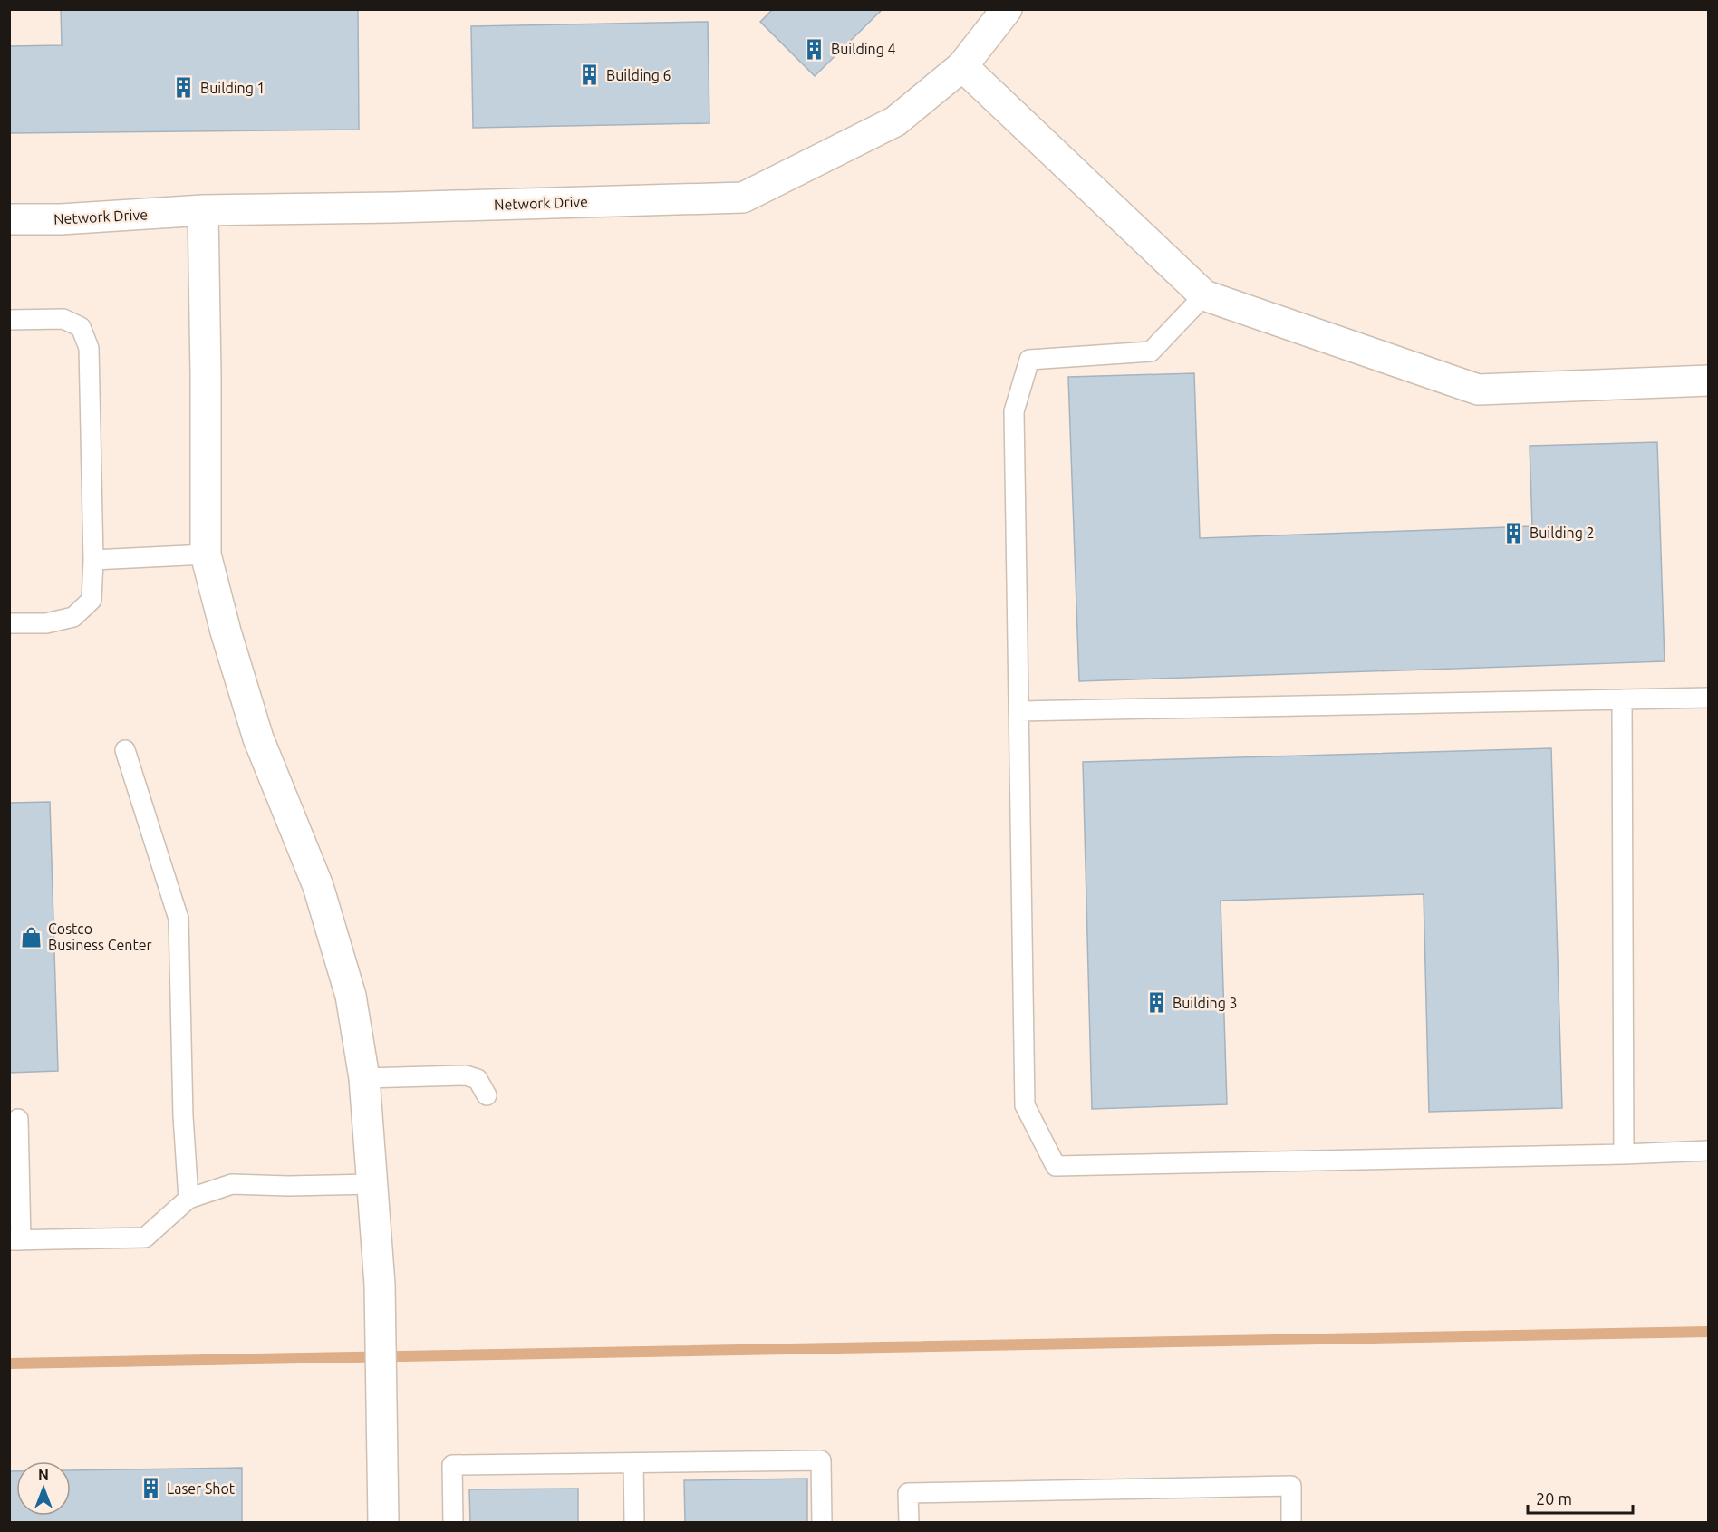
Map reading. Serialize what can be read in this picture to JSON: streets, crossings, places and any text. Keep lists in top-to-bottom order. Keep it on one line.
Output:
{"streets":{"street":["Network Drive"]},"places":{"building":["Building 4","Building 6","Building 1","Building 2","Building 3","Laser Shot"],"shop":["Costco Business Center"]},"scale_bar":"20 m","north":"top"}
